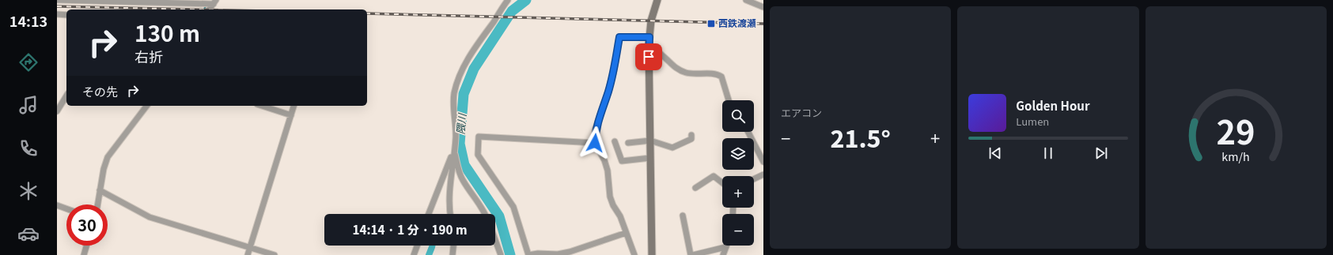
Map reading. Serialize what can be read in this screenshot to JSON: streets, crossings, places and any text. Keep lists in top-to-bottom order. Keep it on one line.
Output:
{"water":["隈川"],"places":{"transit":["西鉄渡瀬"]},"page":{"tabs":"14:13","tile":"エアコン","turn":["130 m","右折"],"then":"その先","song":["Golden Hour","Lumen"],"map_buttons":["+","−"],"heat":["−","21.5°","+"],"limit":"30","trip":"14:14 · 1 分 · 190 m","gauge":["29","km/h"]}}
